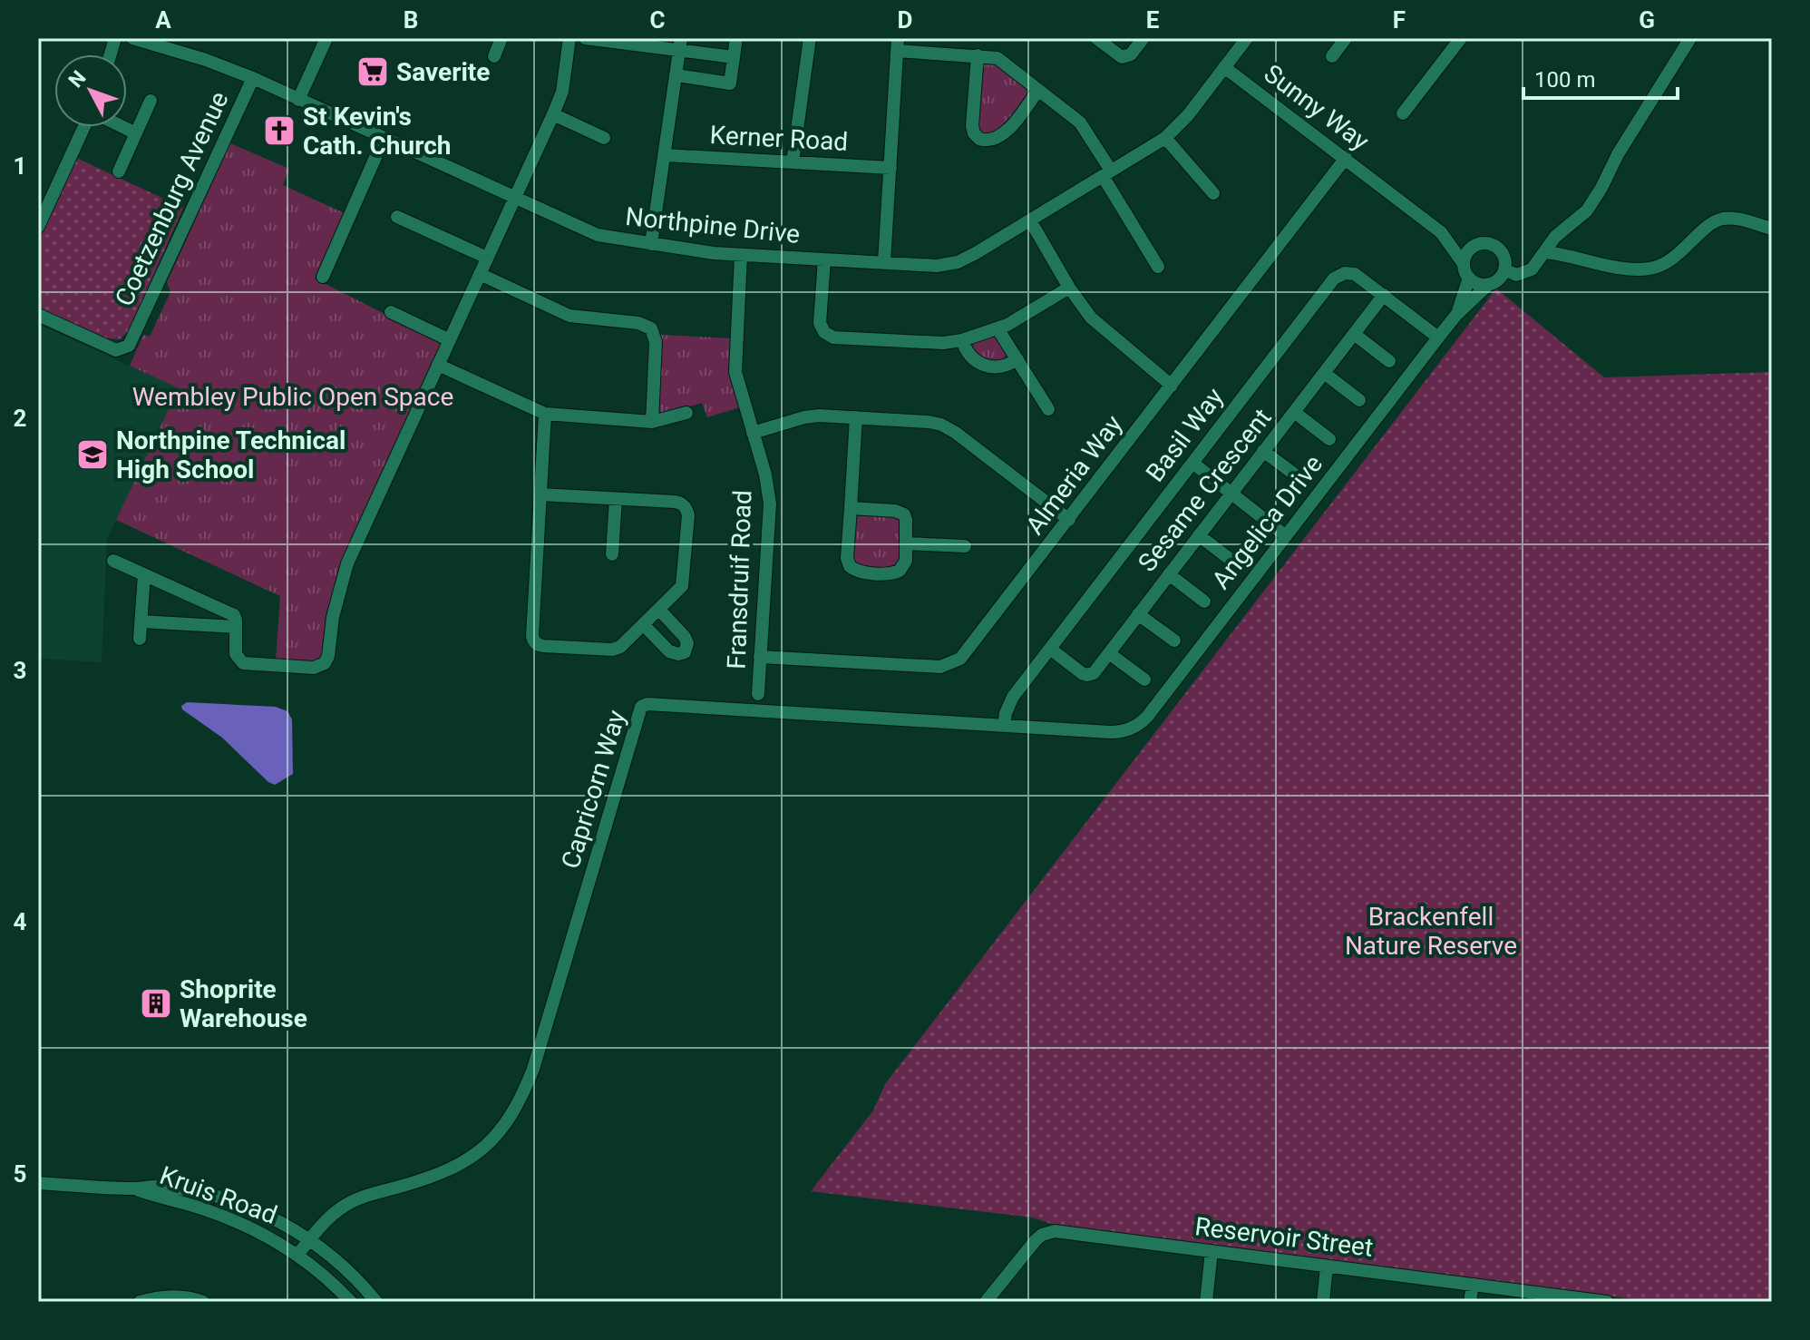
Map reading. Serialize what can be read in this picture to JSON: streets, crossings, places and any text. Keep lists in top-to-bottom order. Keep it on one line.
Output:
{"streets":{"street":["Sunny Way","Kerner Road","Coetzenburg Avenue","Northpine Drive","Basil Way","Almeria Way","Sesame Crescent","Angelica Drive","Fransdruif Road","Capricorn Way","Kruis Road","Reservoir Street"]},"crossings":[["Sunny Way","Northpine Drive"],["Sunny Way","Almeria Way"],["Coetzenburg Avenue","Northpine Drive"],["Northpine Drive","Fransdruif Road"],["Basil Way","Sesame Crescent"],["Basil Way","Angelica Drive"],["Basil Way","Capricorn Way"],["Almeria Way","Fransdruif Road"],["Angelica Drive","Capricorn Way"],["Capricorn Way","Kruis Road"]],"parks":["Wembley Public Open Space","Brackenfell Nature Reserve"],"places":{"supermarket":["Saverite"],"church":["St Kevin's Cath. Church"],"school or university":["Northpine Technical High School"],"building":["Shoprite Warehouse"]},"scale_bar":"100 m","north":"top left","grid":{"columns":["A","B","C","D","E","F","G"],"rows":["1","2","3","4","5"]}}
